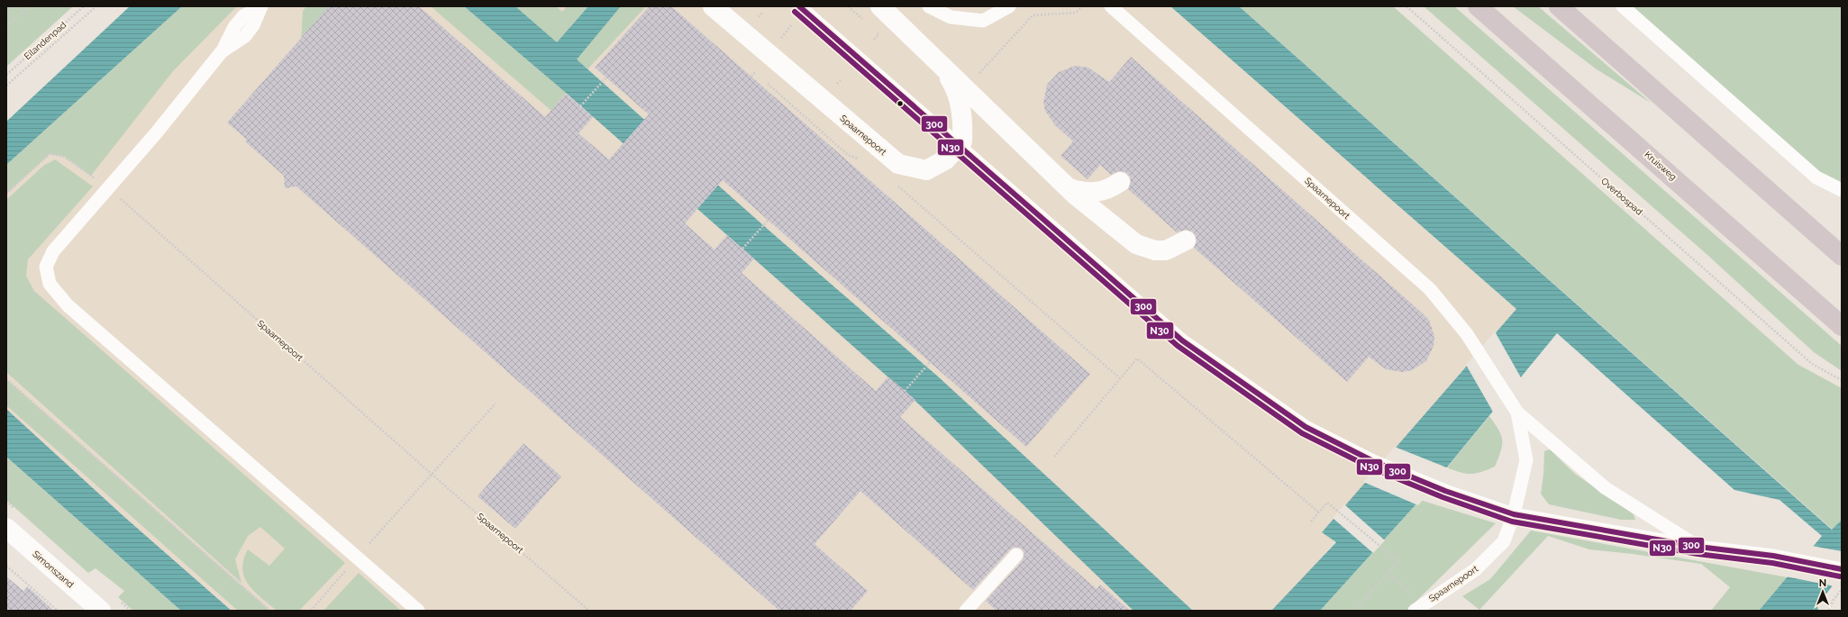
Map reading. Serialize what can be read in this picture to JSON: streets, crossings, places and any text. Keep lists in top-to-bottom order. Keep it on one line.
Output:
{"streets":{"highway":["Kruisweg"],"street":["Spaarnepoort","Simonszand"],"path":["Eilandenpad","Overbospad"]},"lines":["transit line 300","transit line N30"],"north":"top"}
